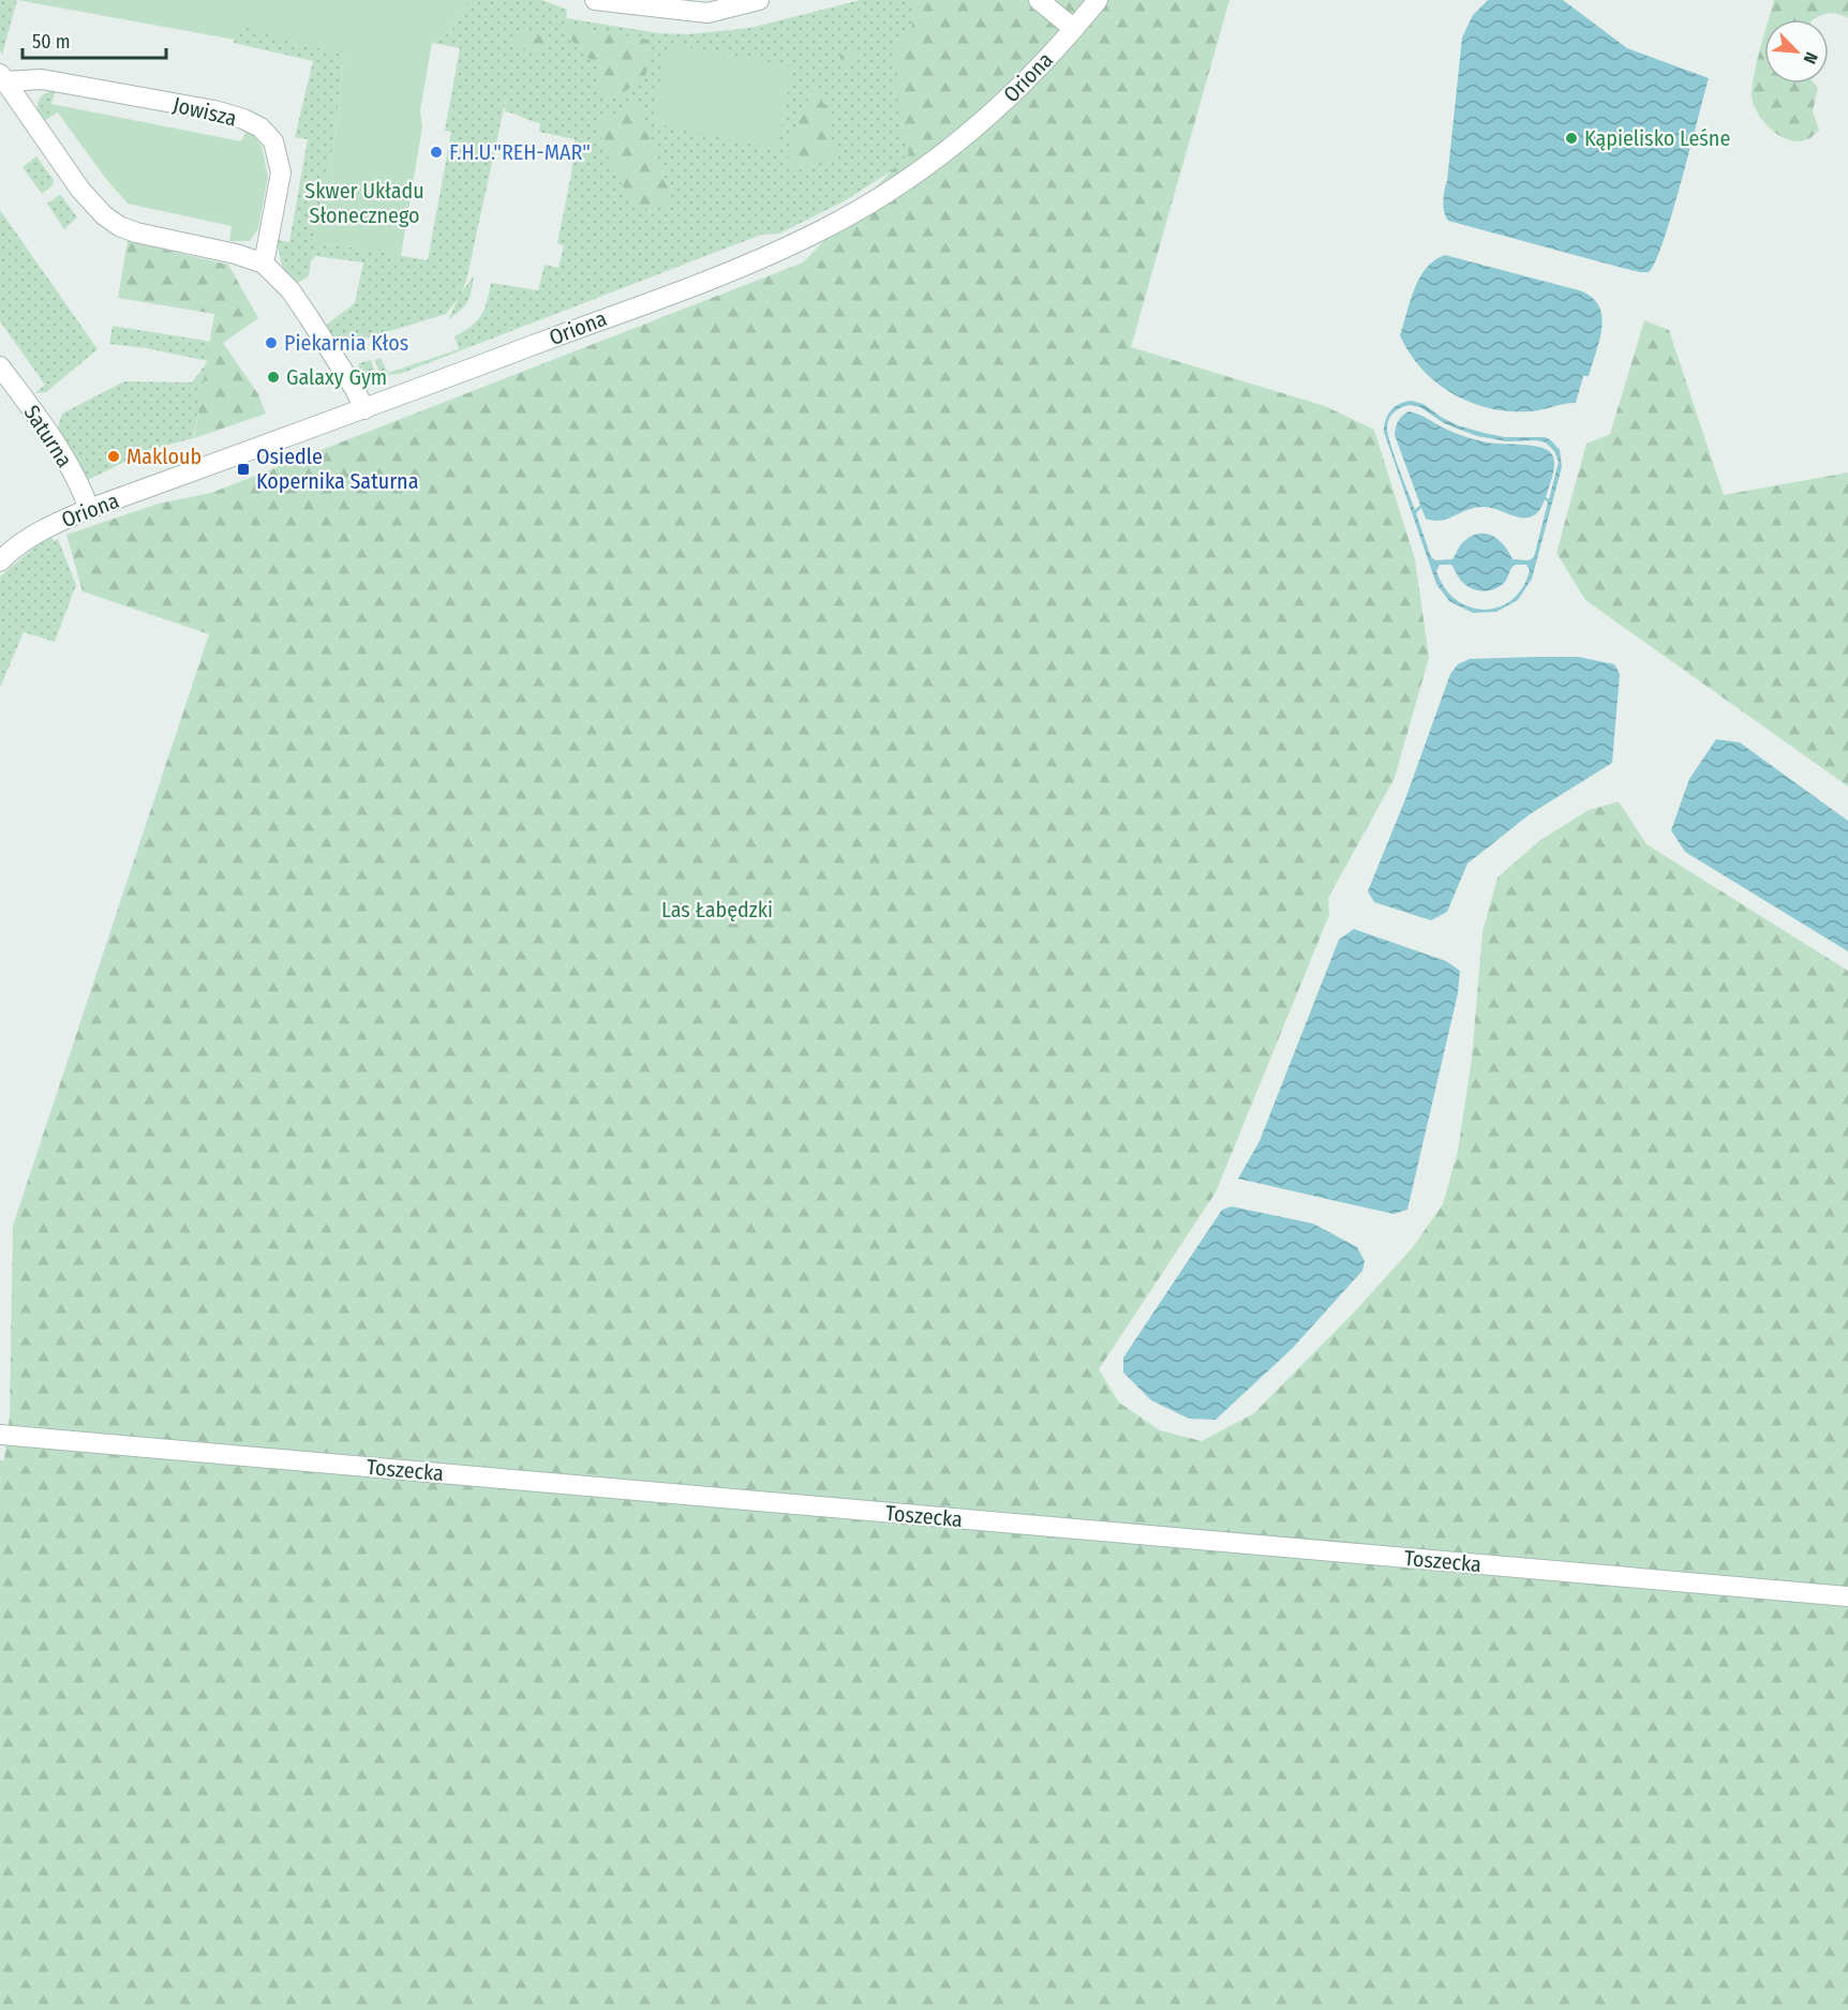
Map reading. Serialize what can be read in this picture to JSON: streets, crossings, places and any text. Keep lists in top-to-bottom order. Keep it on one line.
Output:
{"streets":{"street":["Oriona","Jowisza","Saturna","Toszecka"]},"crossings":[["Oriona","Jowisza"],["Oriona","Saturna"]],"parks":["Skwer Układu Słonecznego","Las Łabędzki"],"places":{"other":["Kąpielisko Leśne","F.H.U.\"REH-MAR\"","Piekarnia Kłos","Galaxy Gym","Makloub"],"transit":["Osiedle Kopernika Saturna"]},"scale_bar":"50 m","north":"bottom right"}
